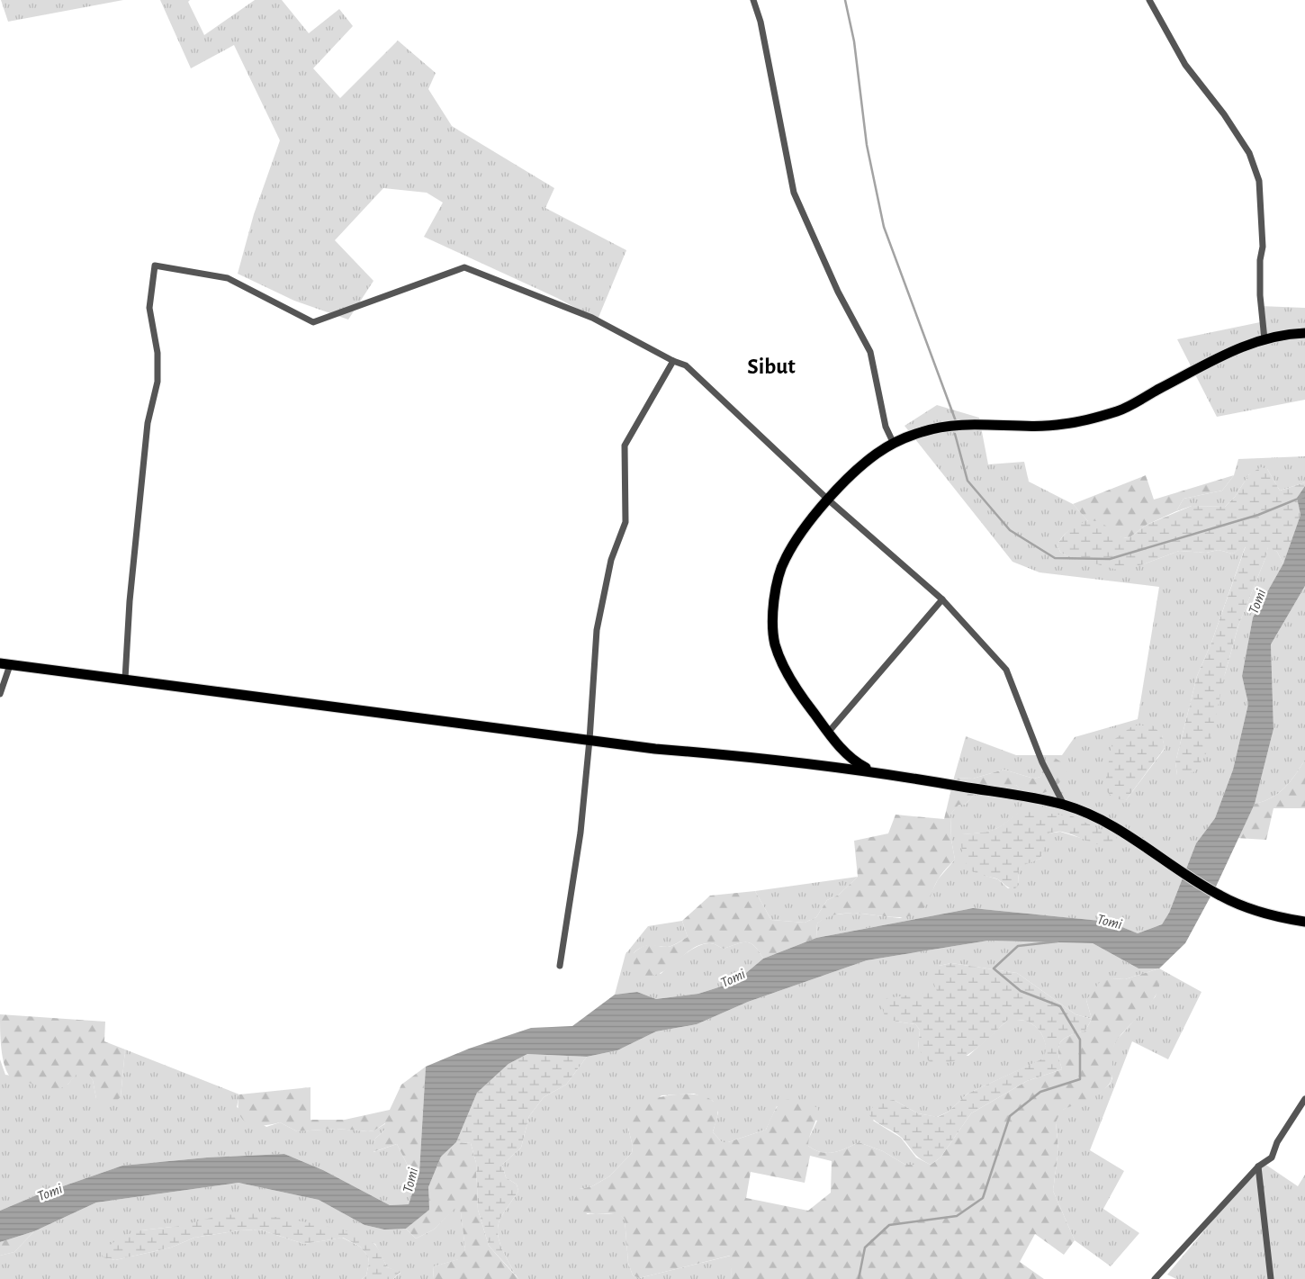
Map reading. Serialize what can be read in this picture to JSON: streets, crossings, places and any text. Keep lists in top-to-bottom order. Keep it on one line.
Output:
{"districts":["Sibut"],"water":["Tomi"]}
